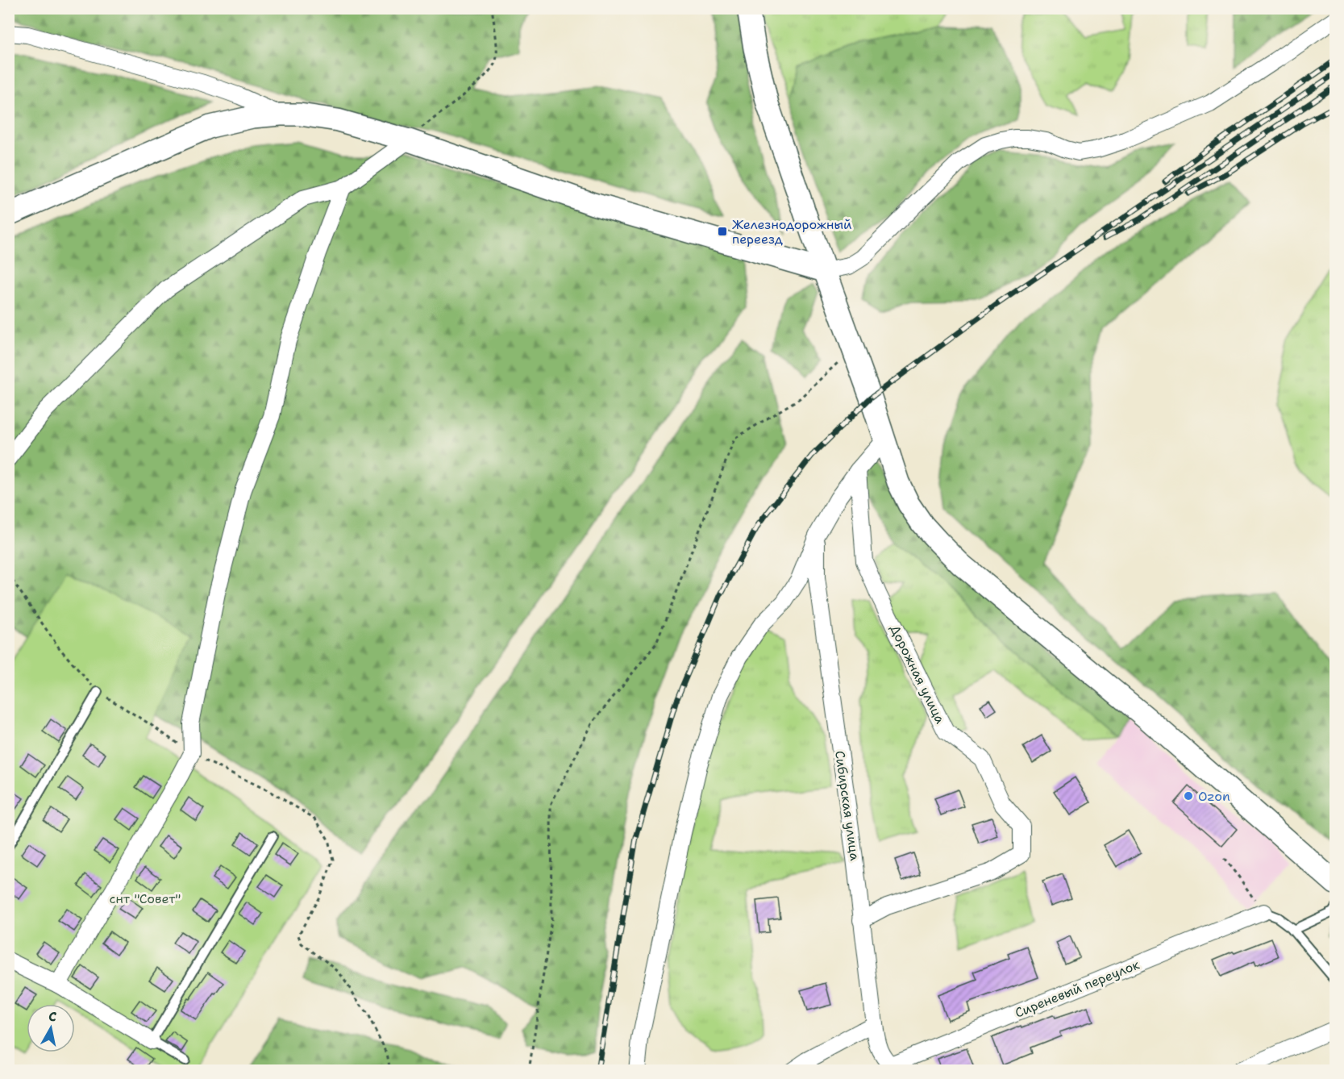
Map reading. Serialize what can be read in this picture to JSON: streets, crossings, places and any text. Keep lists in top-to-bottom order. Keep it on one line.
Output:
{"streets":{"street":["Дорожная улица","Сибирская улица","Сиреневый переулок"]},"crossings":[["Дорожная улица","Сибирская улица"],["Сибирская улица","Сиреневый переулок"]],"parks":["снт \"Совет\""],"places":{"transit":["Железнодорожный переезд"],"other":["Ozon"]},"north":"top"}
